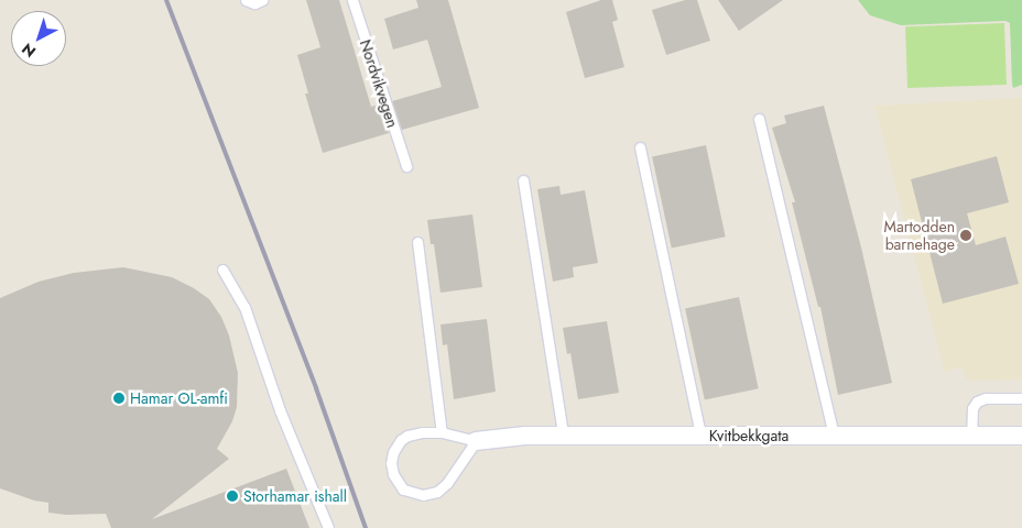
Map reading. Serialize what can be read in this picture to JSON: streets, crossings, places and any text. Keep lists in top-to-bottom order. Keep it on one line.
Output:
{"streets":{"street":["Kvitbekkgata"],"lane":["Nordvikvegen"]},"places":["Martodden barnehage","Hamar OL-amfi","Storhamar ishall"],"north":"bottom left"}
